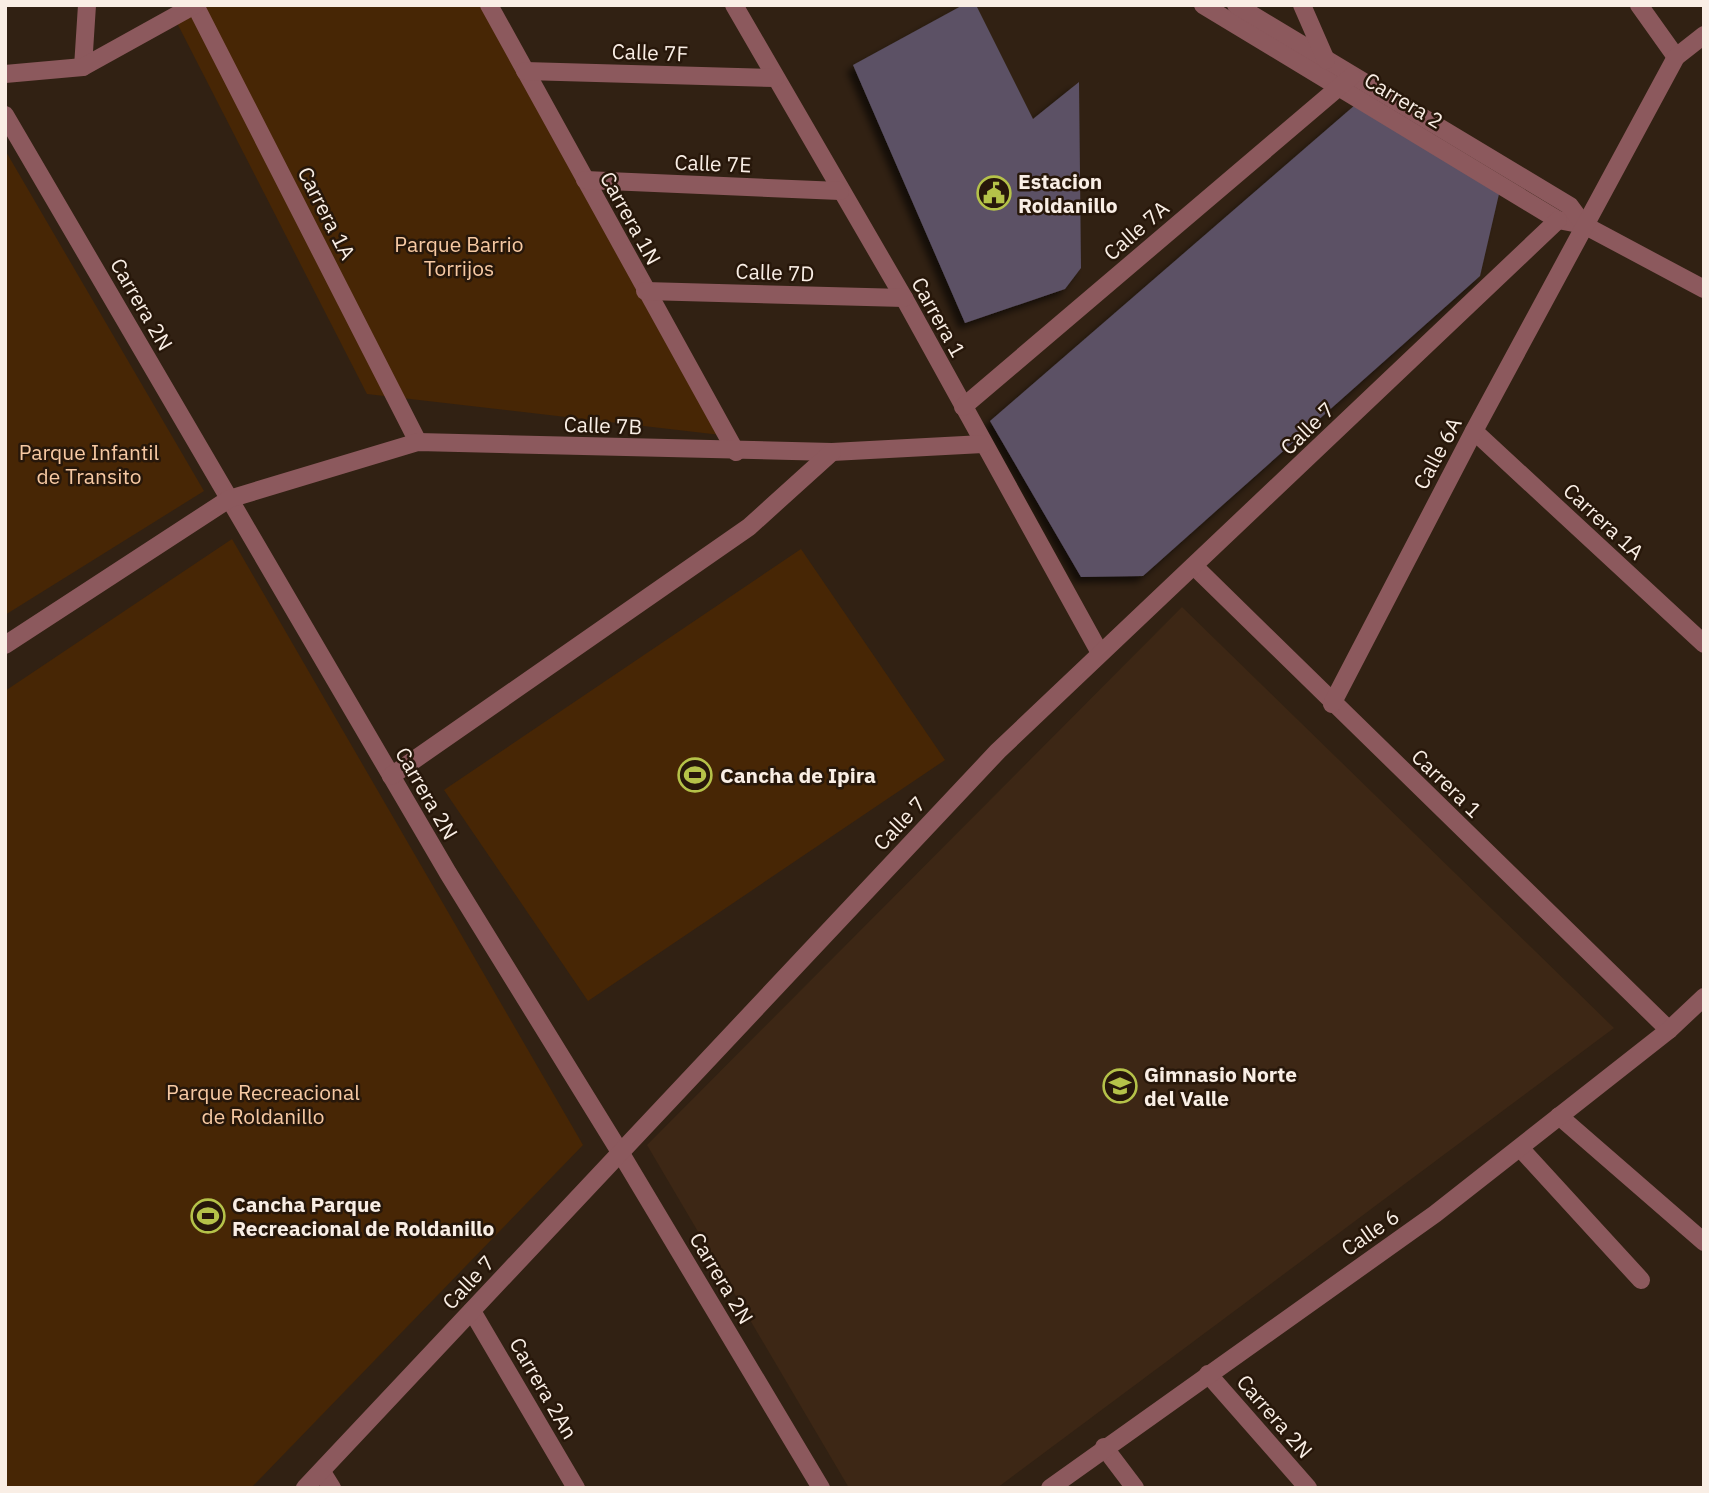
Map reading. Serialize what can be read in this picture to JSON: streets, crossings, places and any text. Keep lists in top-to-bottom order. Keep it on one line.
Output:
{"streets":{"street":["Calle 7F","Carrera 2","Calle 7E","Carrera 1A","Carrera 1N","Calle 7A","Calle 7D","Carrera 2N","Carrera 1","Calle 7B","Calle 7","Calle 6A","Calle 6","Carrera 2An"]},"crossings":[["Calle 7F","Carrera 1N"],["Calle 7F","Carrera 1"],["Carrera 2","Calle 7A"],["Carrera 2","Calle 7"],["Carrera 2","Calle 6A"],["Calle 7E","Carrera 1N"],["Calle 7E","Carrera 1"],["Carrera 1A","Calle 7B"],["Carrera 1A","Calle 6A"],["Carrera 1N","Calle 7D"],["Carrera 1N","Calle 7B"],["Calle 7A","Carrera 1"],["Calle 7D","Carrera 1"],["Carrera 2N","Calle 7B"],["Carrera 2N","Calle 7"],["Carrera 2N","Calle 6"],["Carrera 1","Calle 7B"],["Carrera 1","Calle 7"],["Carrera 1","Calle 6A"],["Carrera 1","Calle 6"],["Calle 7","Carrera 2An"]],"parks":["Parque Barrio Torrijos","Parque Infantil de Transito","Parque Recreacional de Roldanillo"],"places":{"public building":["Estacion Roldanillo"],"sports":["Cancha de Ipira","Cancha Parque Recreacional de Roldanillo"],"school or university":["Gimnasio Norte del Valle"]}}
